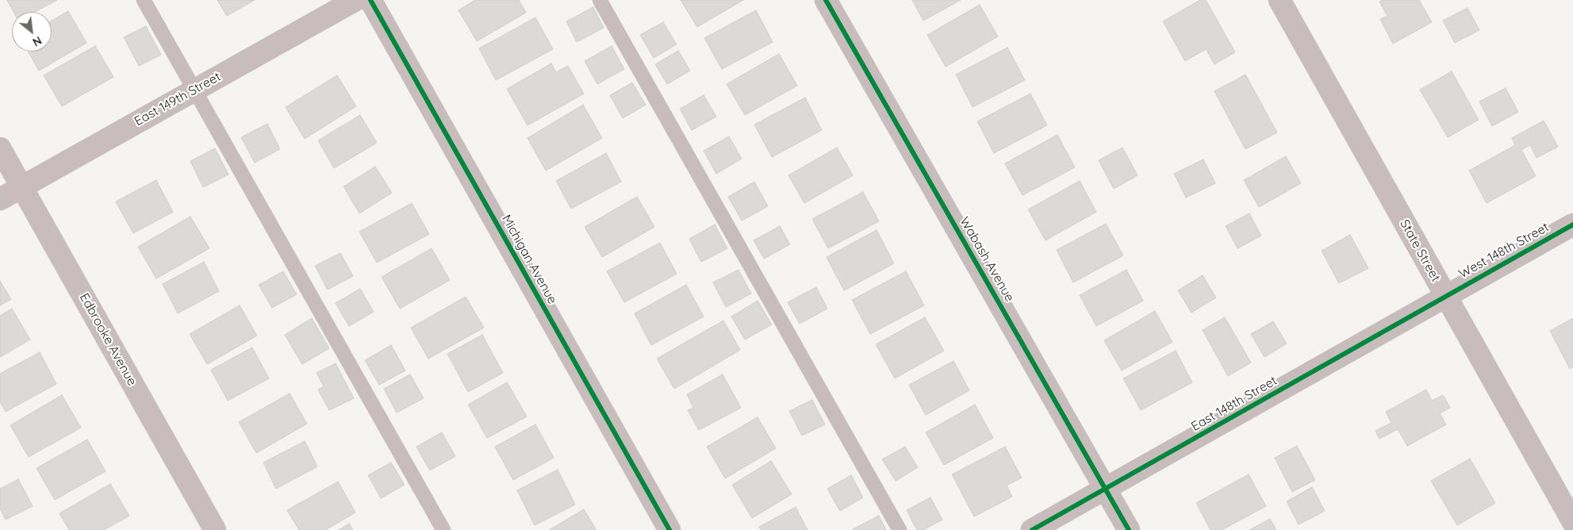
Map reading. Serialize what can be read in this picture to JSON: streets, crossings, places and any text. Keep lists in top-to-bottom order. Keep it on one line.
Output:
{"streets":{"street":["East 149th Street","State Street","West 148th Street","Michigan Avenue","Wabash Avenue","Edbrooke Avenue","East 148th Street"]},"crossings":[["East 149th Street","Edbrooke Avenue"],["State Street","West 148th Street"],["State Street","East 148th Street"],["West 148th Street","East 148th Street"],["Wabash Avenue","East 148th Street"]],"north":"bottom right"}
